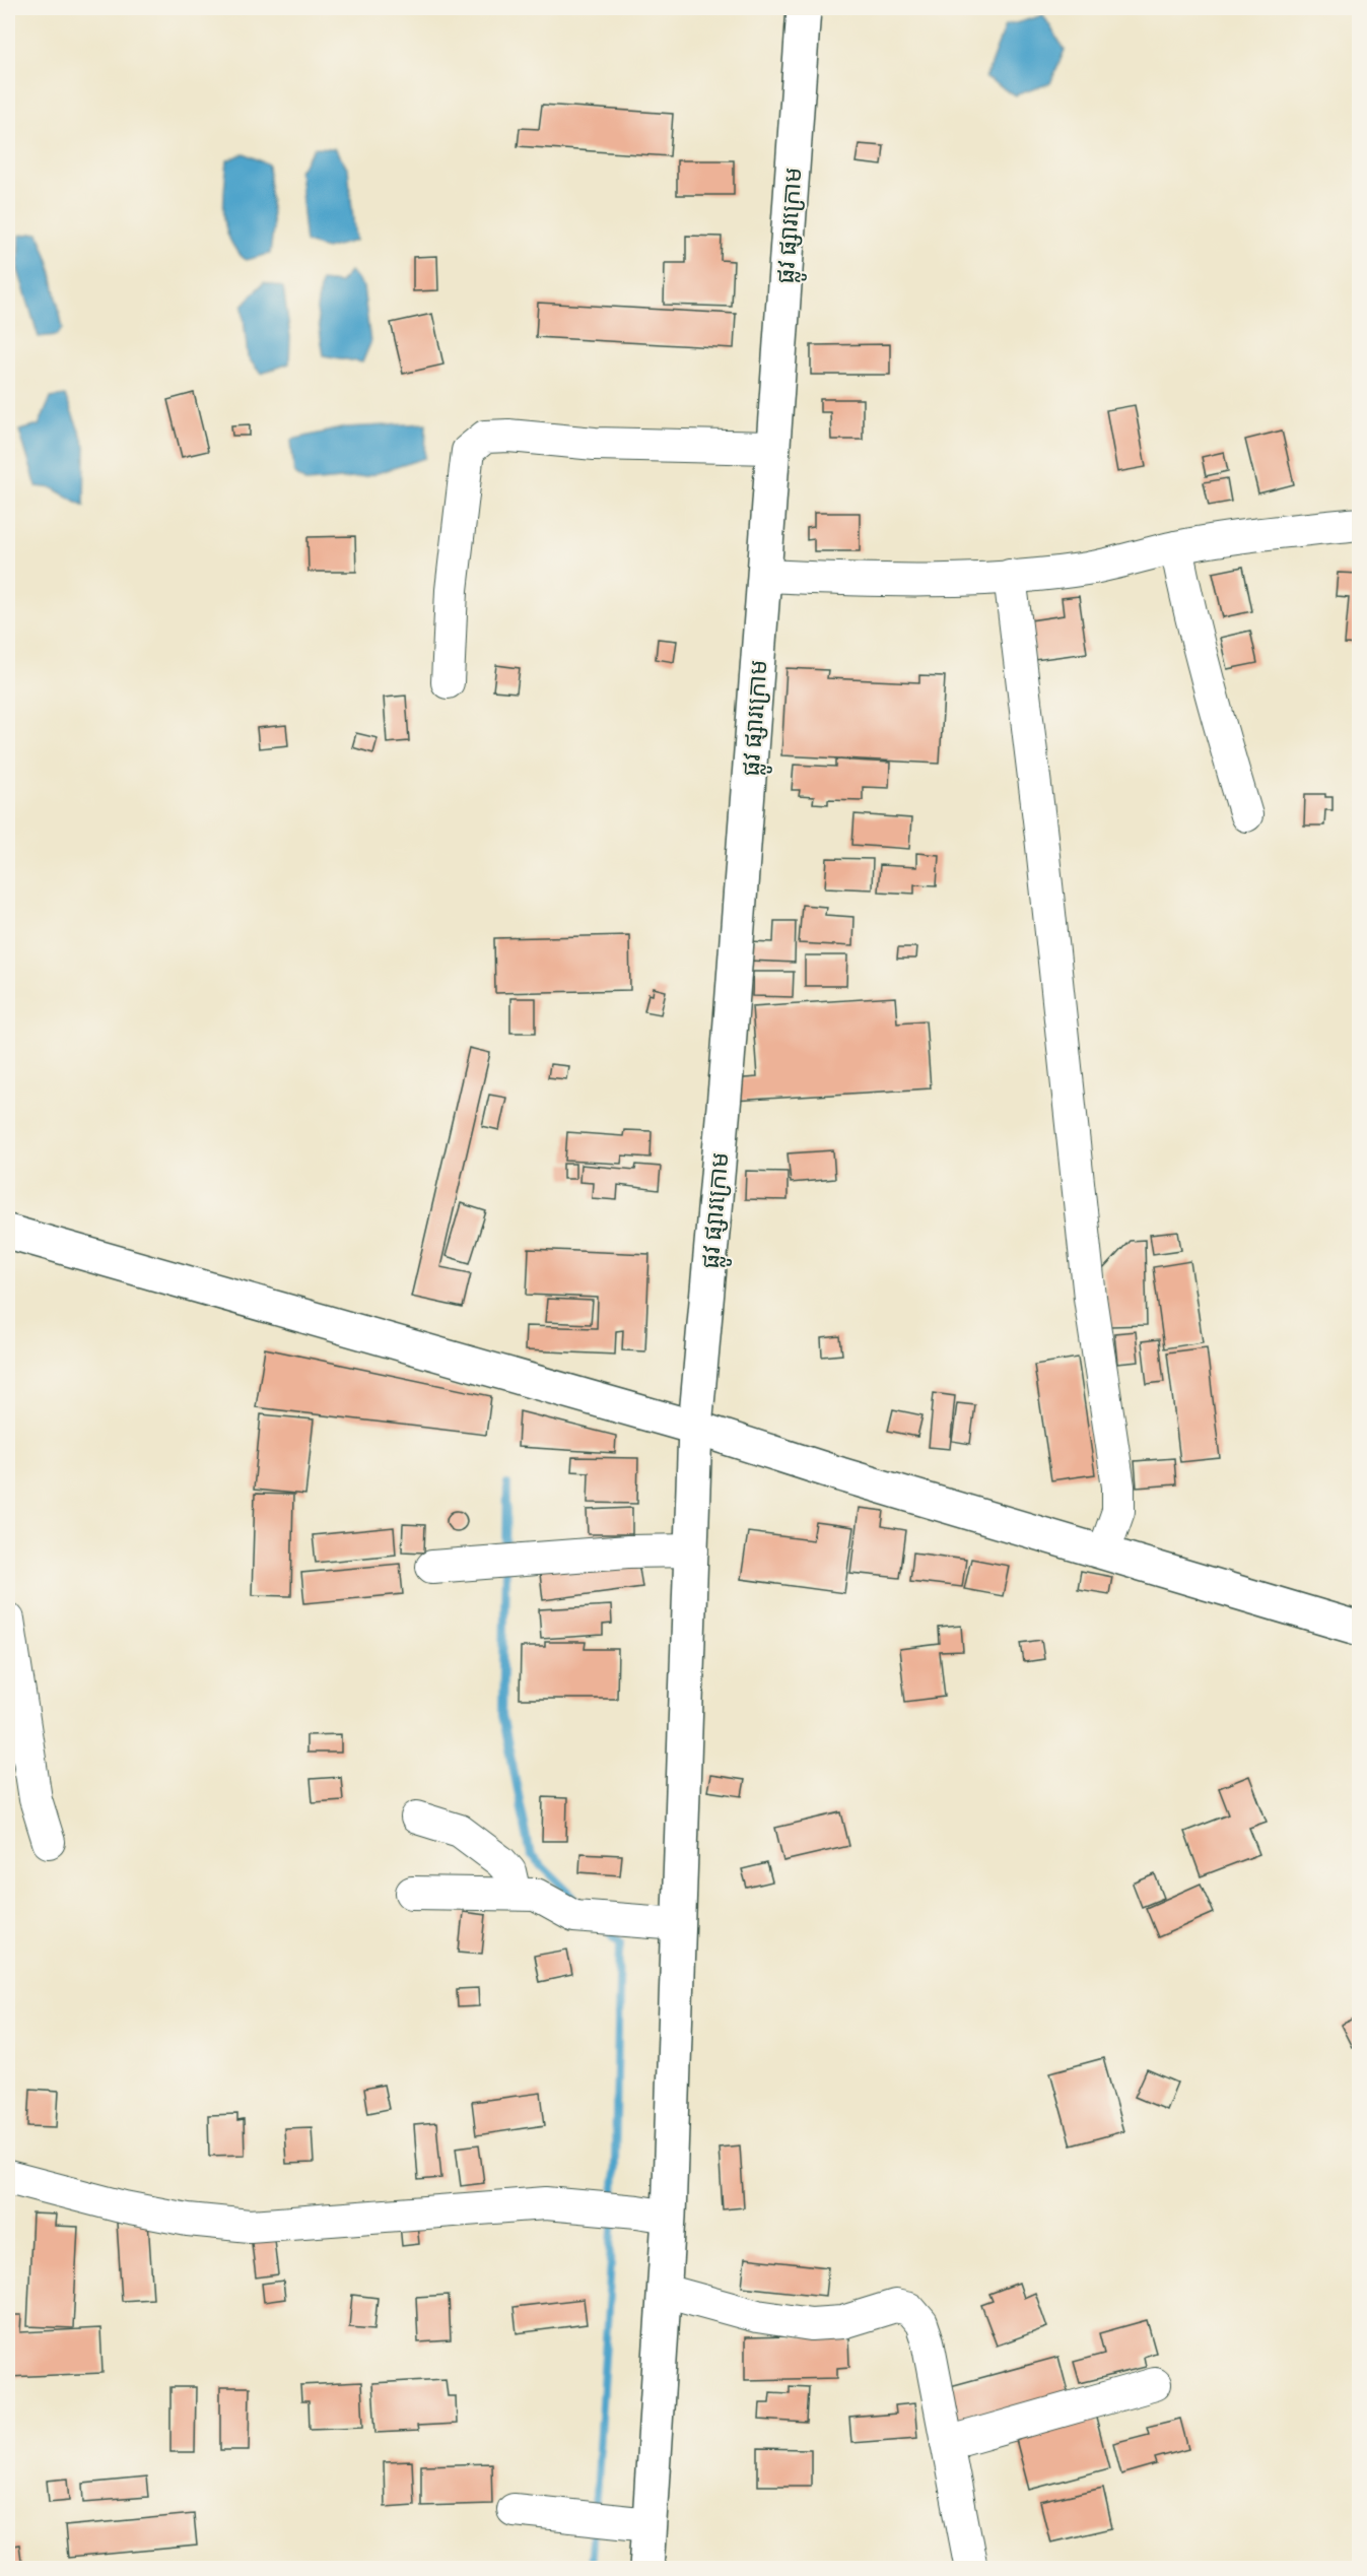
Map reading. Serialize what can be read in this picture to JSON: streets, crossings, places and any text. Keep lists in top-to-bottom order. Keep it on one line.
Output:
{"streets":{"main road":["ផ្លូវ ផ្សារក្រោម"]}}
